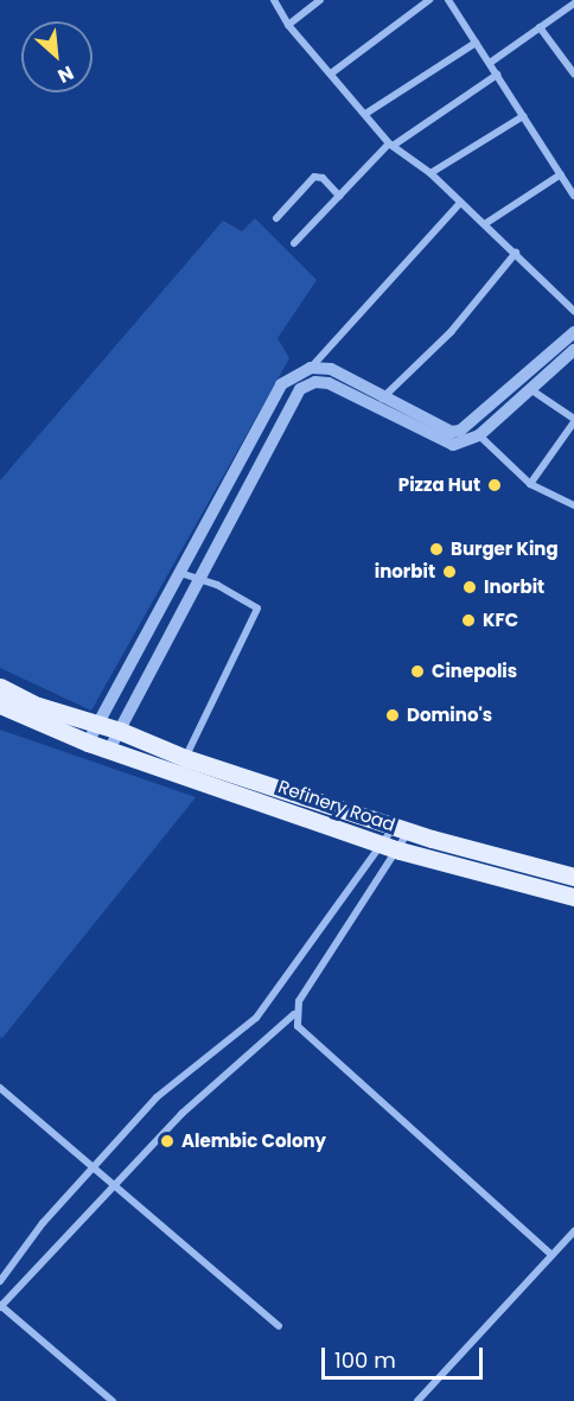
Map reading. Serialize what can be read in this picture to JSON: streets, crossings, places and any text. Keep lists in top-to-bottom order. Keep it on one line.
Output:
{"streets":{"main road":["Refinery Road"]},"places":["Pizza Hut","Burger King","inorbit","Inorbit","KFC","Cinepolis","Domino's","Alembic Colony"],"scale_bar":"100 m","north":"bottom right"}
